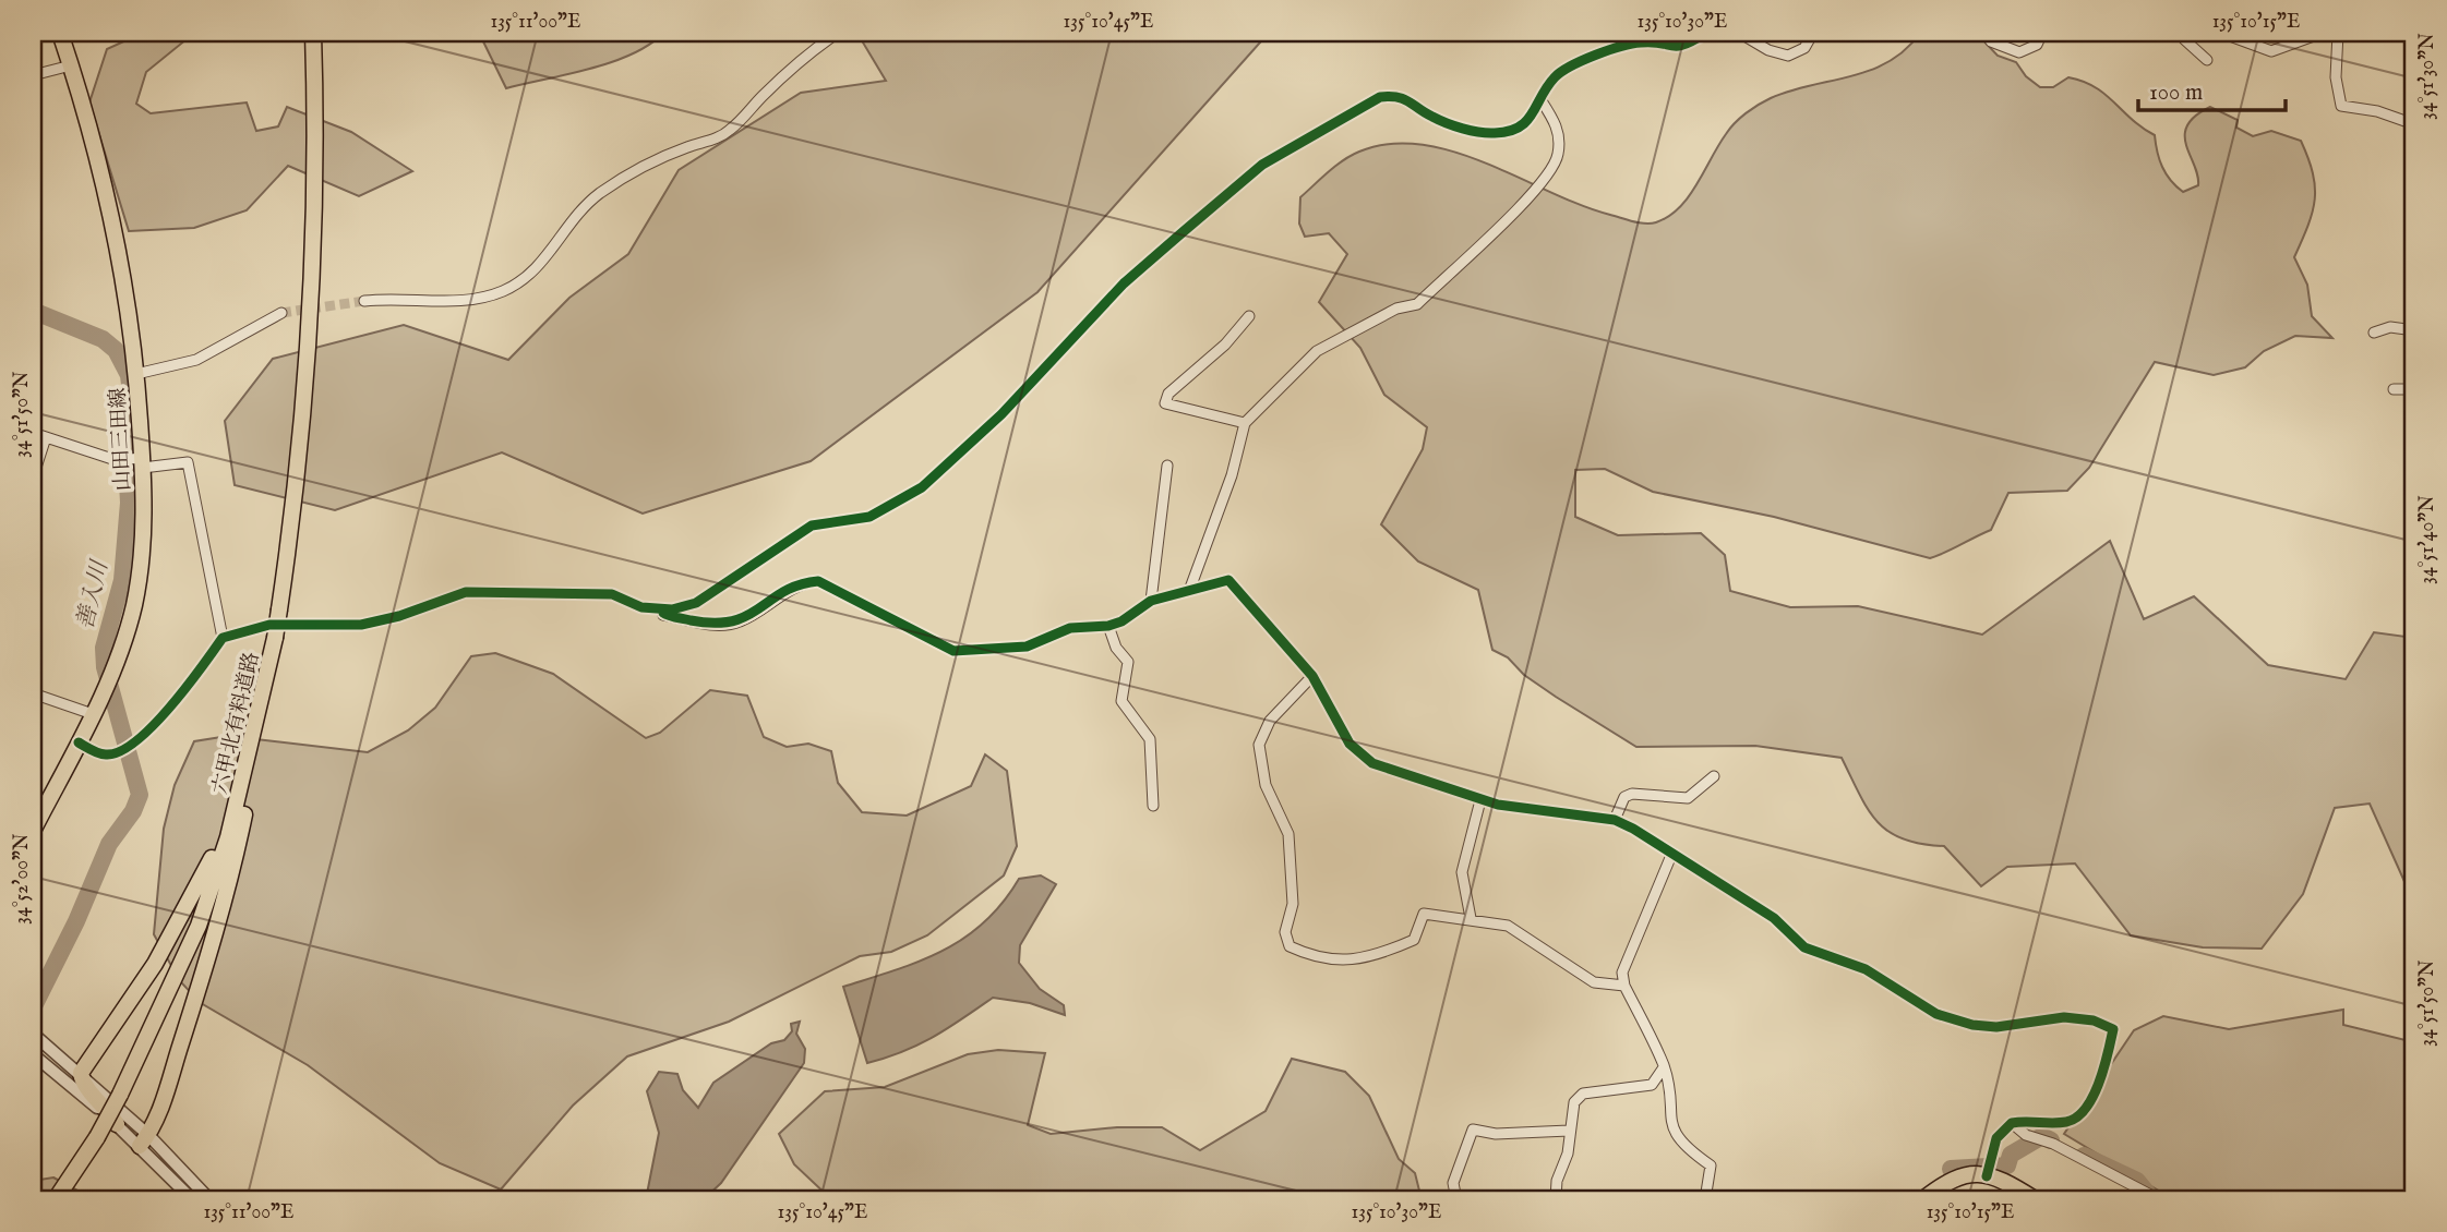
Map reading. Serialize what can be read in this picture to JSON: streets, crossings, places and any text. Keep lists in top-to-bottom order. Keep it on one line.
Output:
{"streets":{"main road":["山田三田線","六甲北有料道路"]},"water":["善入川"],"scale_bar":"100 m","coordinates":["135°11'00\"E","135°10'45\"E","135°10'30\"E","135°10'15\"E","34°51'30\"N","34°51'50\"N","34°51'40\"N","34°52'00\"N"]}
